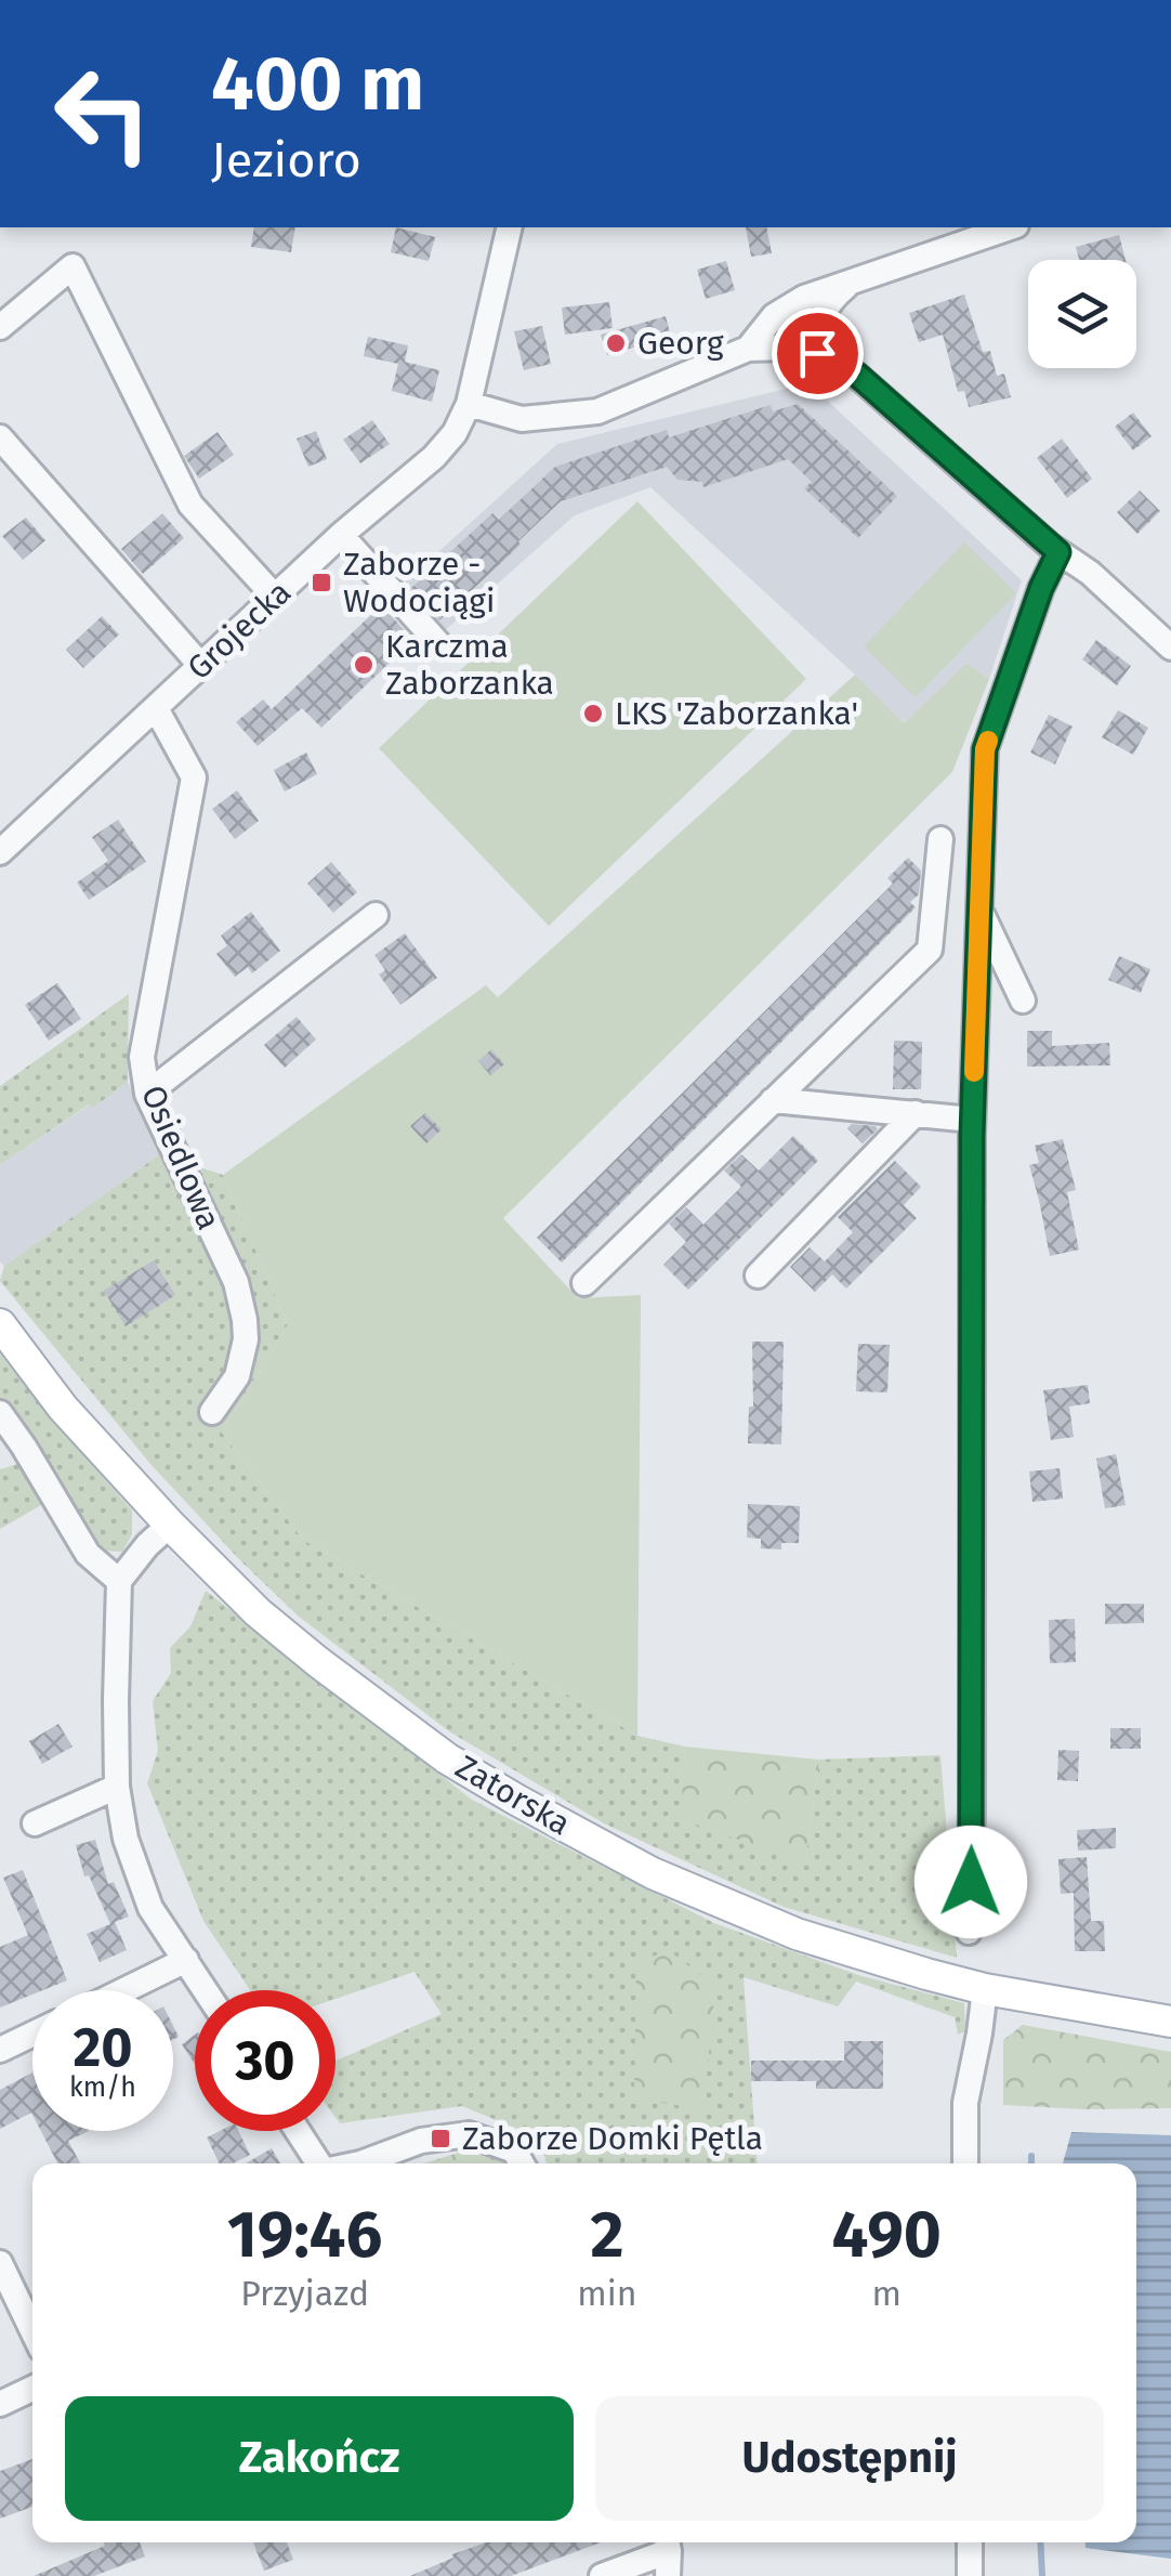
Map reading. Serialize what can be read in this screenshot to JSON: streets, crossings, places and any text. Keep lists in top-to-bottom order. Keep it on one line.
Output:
{"streets":{"main road":["Zatorska"],"street":["Grojecka","Osiedlowa"]},"crossings":[["Grojecka","Osiedlowa"]],"places":{"other":["Georg","Karczma Zaborzanka","LKS 'Zaborzanka'"],"transit":["Zaborze - Wodociągi","Zaborze Domki Pętla"]},"page":{"turn":["400 m","Jezioro"],"speed":"20 km/h","limit":"30","eta":["19:46","Przyjazd","2","min","490","m"],"buttons":["Zakończ","Udostępnij"]}}
